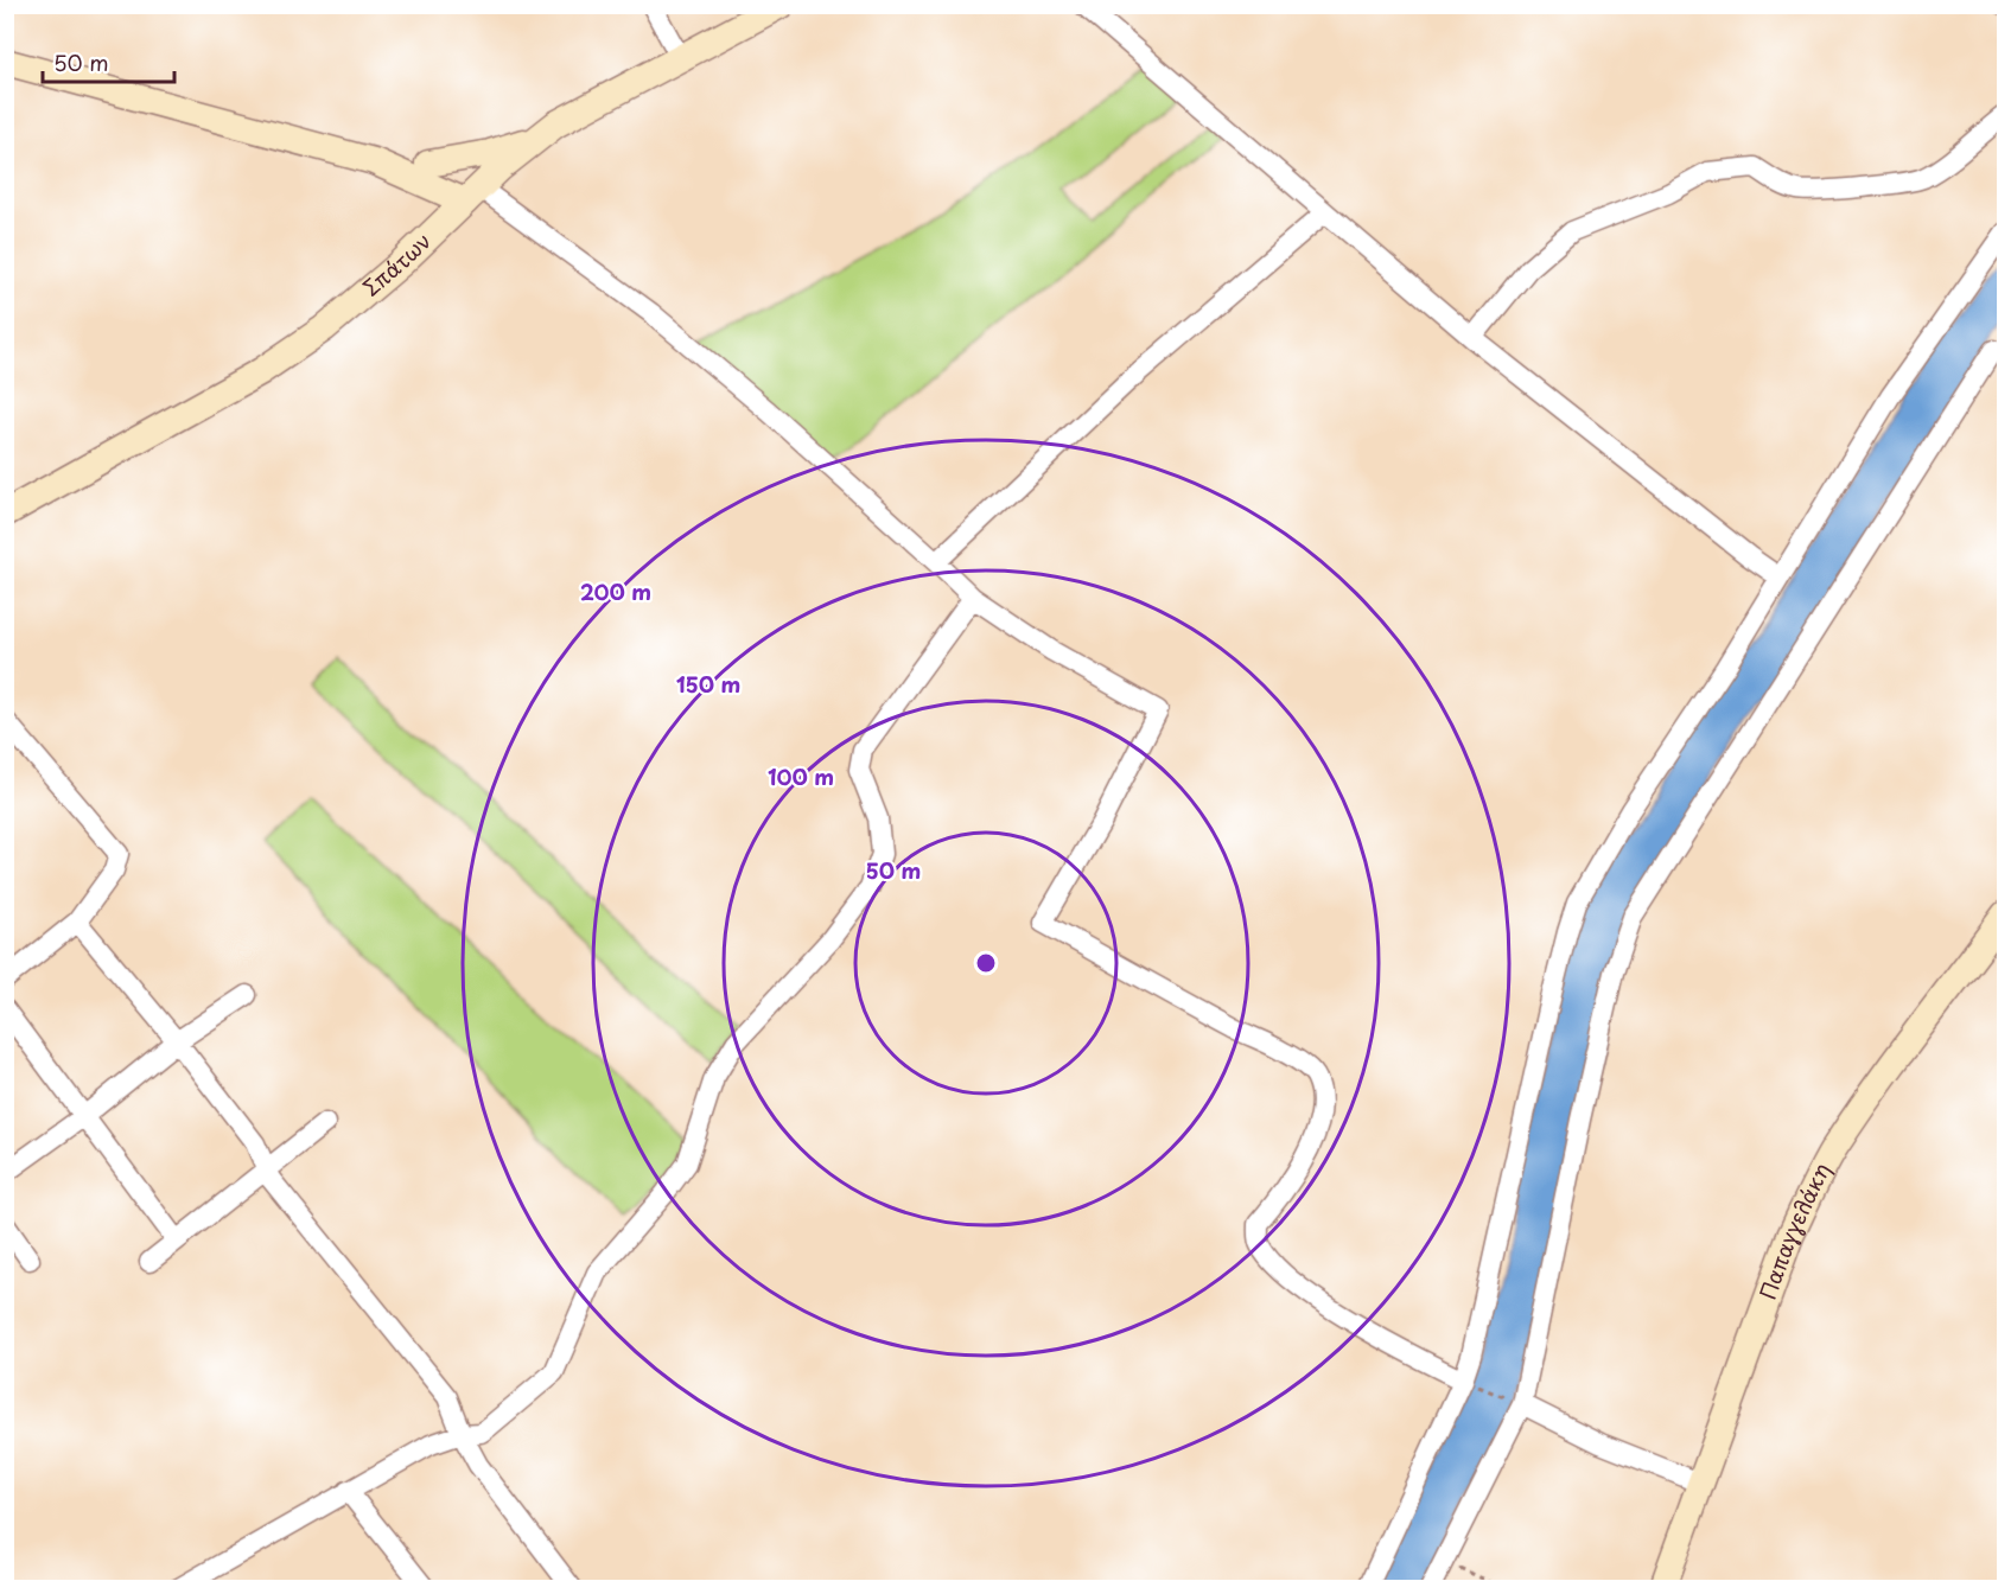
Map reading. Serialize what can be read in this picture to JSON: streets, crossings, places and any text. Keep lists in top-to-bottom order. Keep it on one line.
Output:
{"streets":{"main road":["Σπάτων","Παπαγγελάκη"]},"scale_bar":"50 m","rings":["200 m","150 m","100 m","50 m"]}
